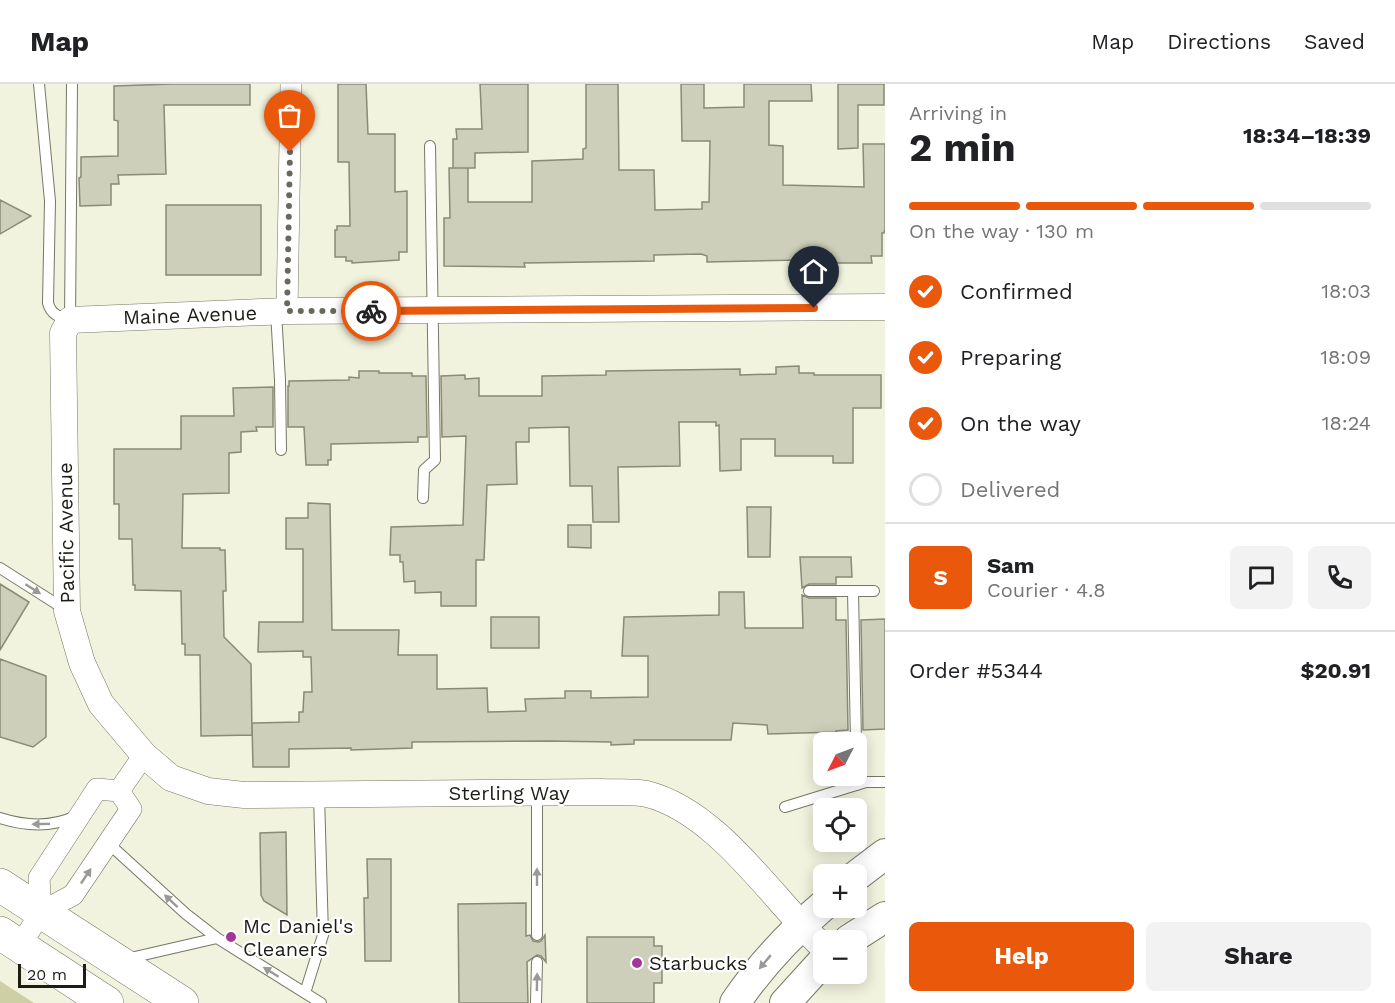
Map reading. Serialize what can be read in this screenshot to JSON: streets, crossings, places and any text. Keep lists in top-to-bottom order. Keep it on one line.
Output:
{"streets":{"street":["Maine Avenue","Pacific Avenue","Sterling Way"]},"crossings":[["Maine Avenue","Pacific Avenue"],["Pacific Avenue","Sterling Way"]],"places":["Mc Daniel's Cleaners","Starbucks"],"scale_bar":"20 m","north":"bottom left","page":{"header":"Map","nav":["Map","Directions","Saved"],"heading":["2 min","Arriving in","18:34–18:39"],"panel":["Sam","Courier · 4.8","Order #5344","$20.91"],"bar":"On the way · 130 m","list":[["Confirmed","18:03"],["Preparing","18:09"],["On the way","18:24"],"Delivered"],"round":"S","map_buttons":["+","−"],"buttons":["Help","Share"],"scale":"20 m"}}
